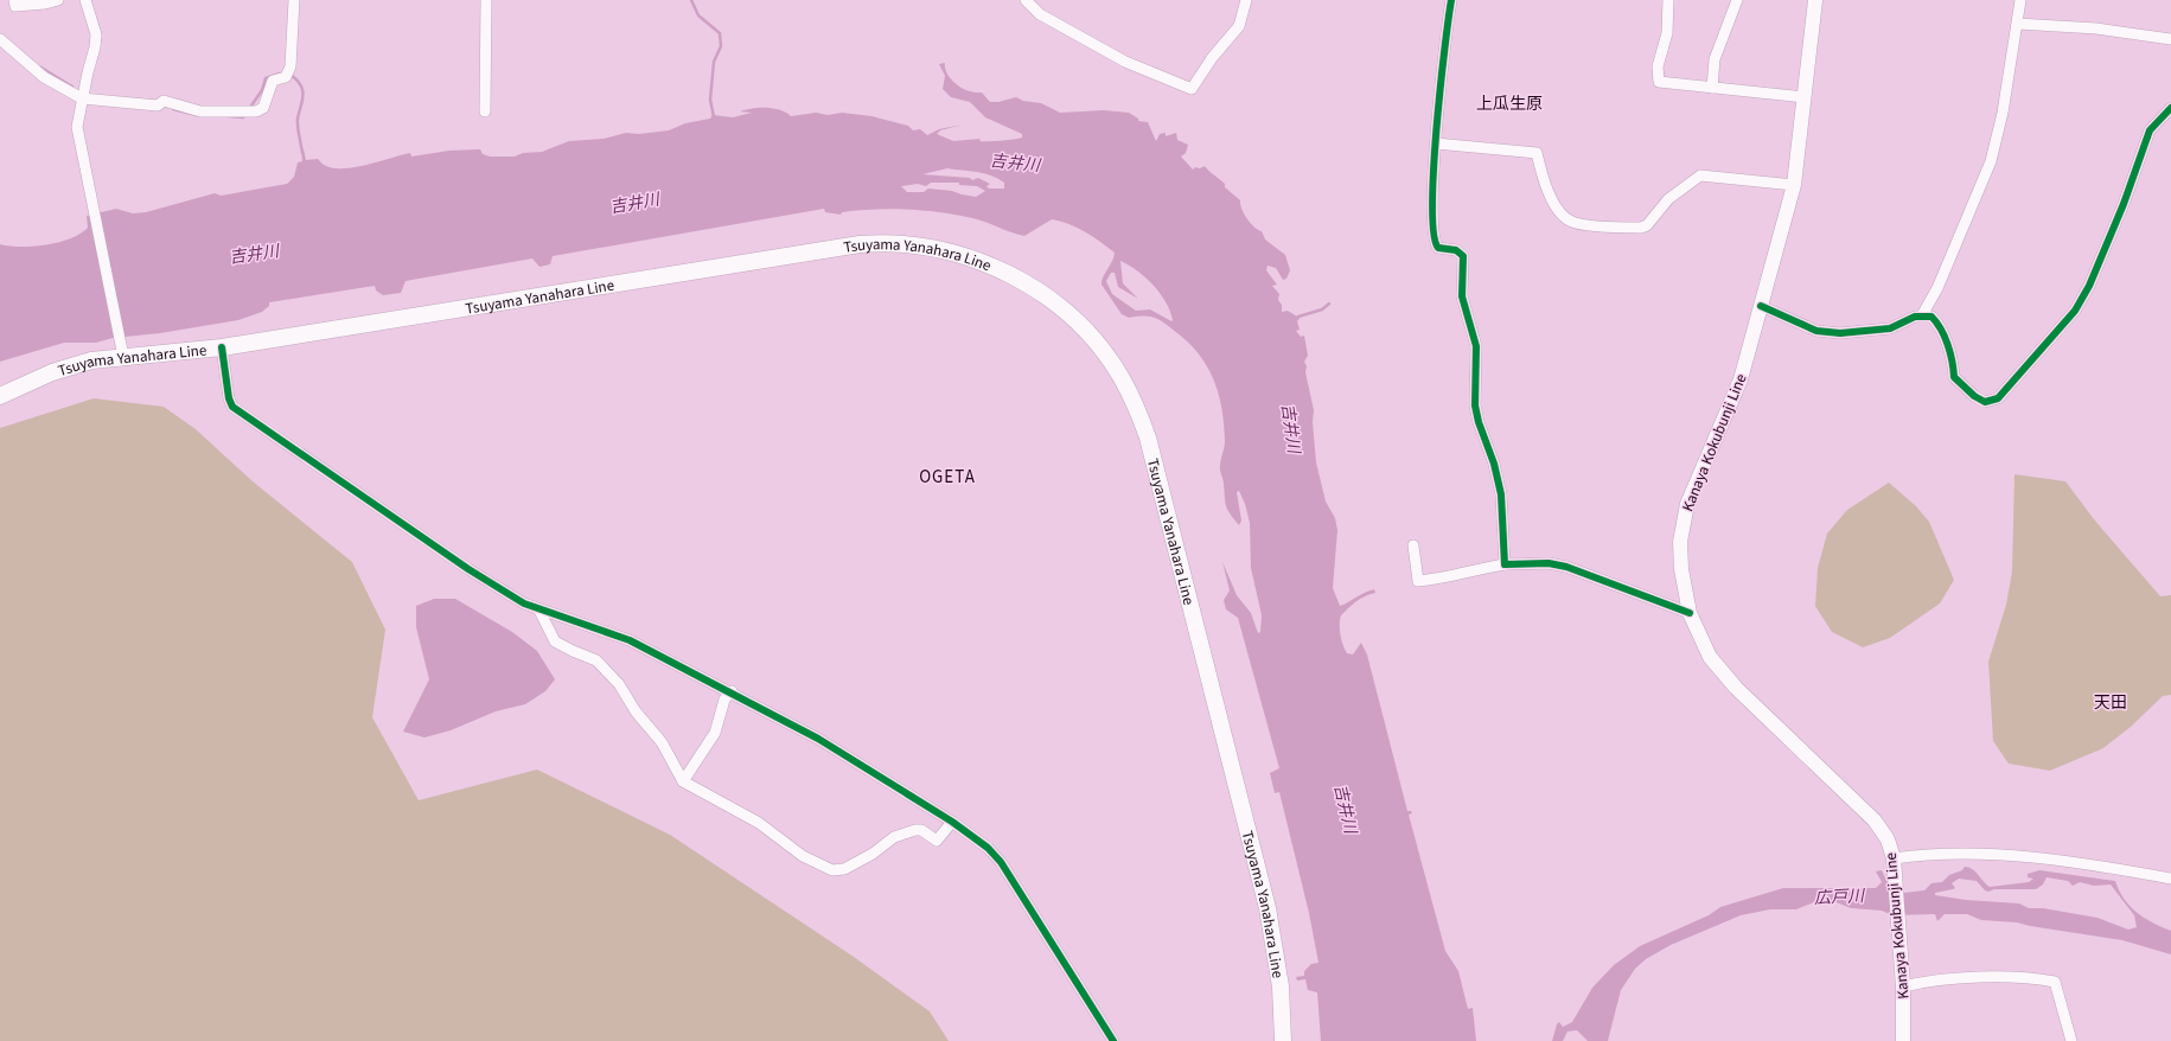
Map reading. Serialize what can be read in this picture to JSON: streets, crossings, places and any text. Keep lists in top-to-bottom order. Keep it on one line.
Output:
{"streets":{"main road":["Tsuyama Yanahara Line","Kanaya Kokubunji Line"]},"districts":["上瓜生原","OGETA","天田"],"water":["吉井川","広戸川"]}
